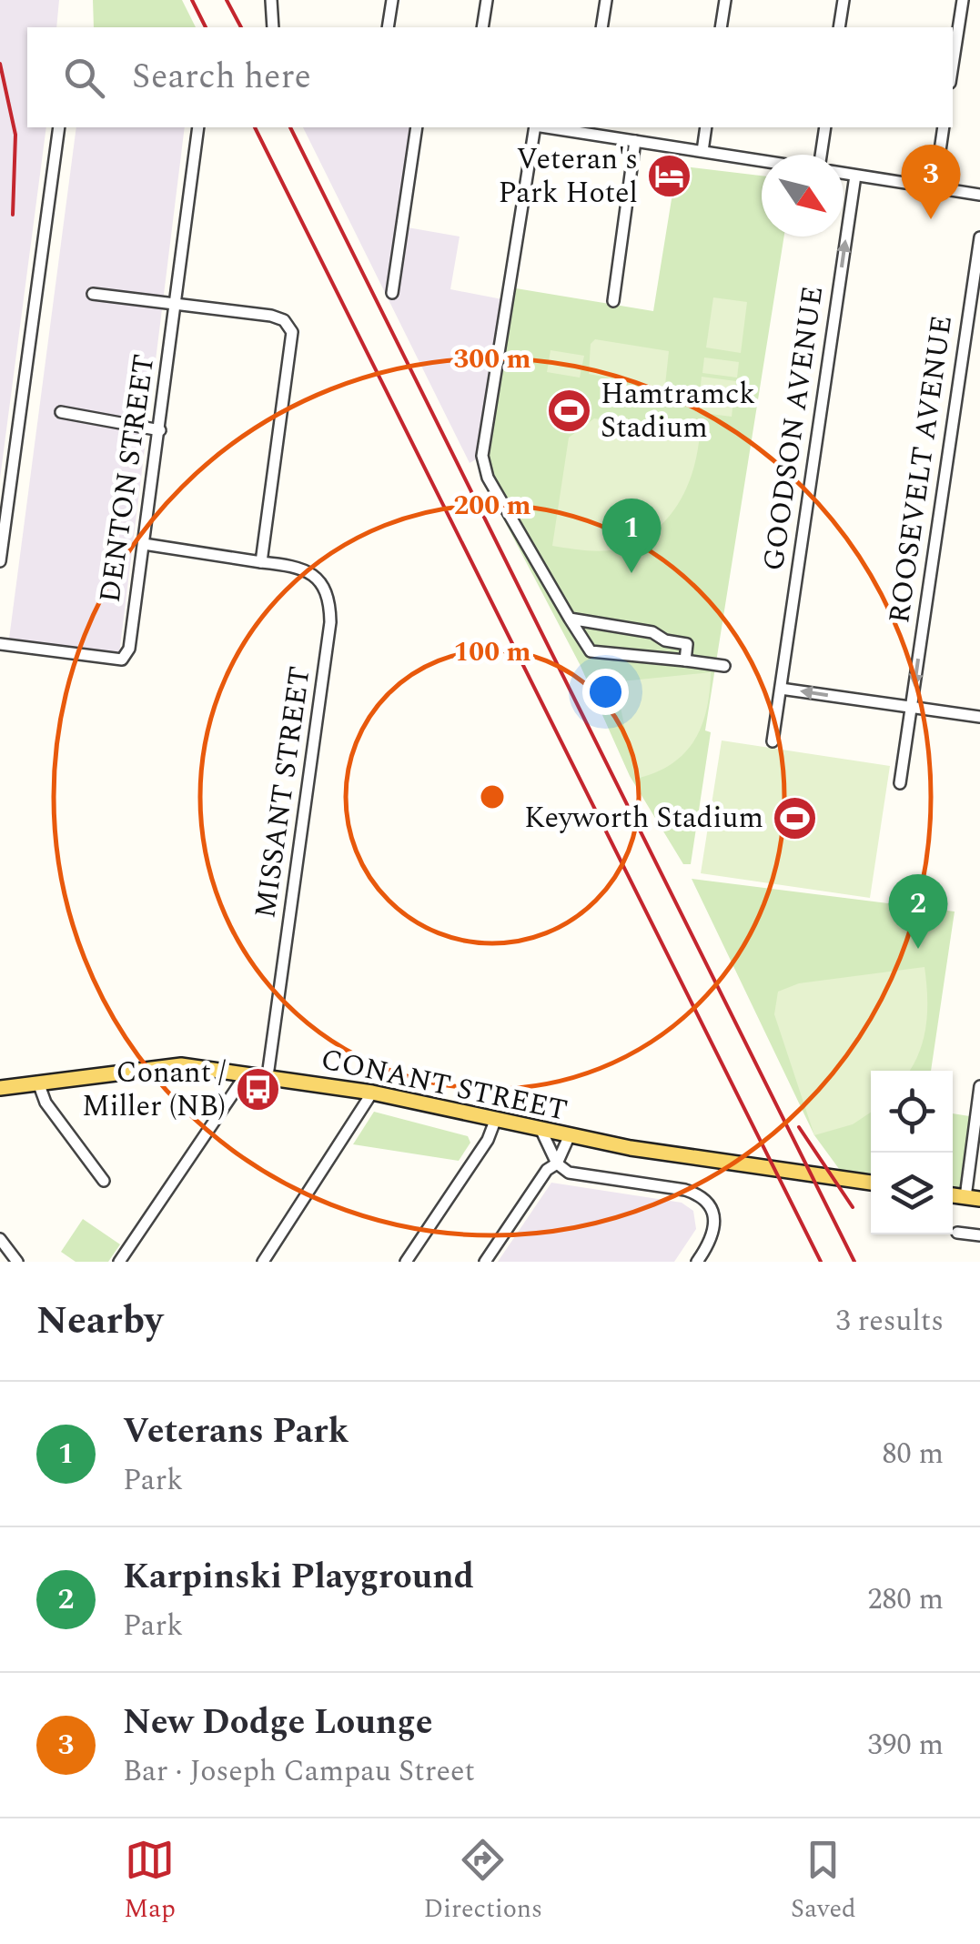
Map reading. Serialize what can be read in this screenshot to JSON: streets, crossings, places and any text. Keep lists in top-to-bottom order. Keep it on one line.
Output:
{"streets":{"main road":["CONANT STREET"],"street":["GOODSON AVENUE","ROOSEVELT AVENUE","DENTON STREET","MISSANT STREET"]},"crossings":[["DENTON STREET","MISSANT STREET"],["MISSANT STREET","CONANT STREET"]],"one_way":["GOODSON AVENUE","ROOSEVELT AVENUE"],"places":{"hotel":["Veteran's Park Hotel"],"sports":["Hamtramck Stadium","Keyworth Stadium"],"bus stop":["Conant / Miller (NB)"]},"north":"bottom right","page":{"search":"Search here","pins":["3","1","2"],"heading":["Nearby","3 results"],"list":[{"mark":"1","name":"Veterans Park","note":"Park","value":"80 m"},{"mark":"2","name":"Karpinski Playground","note":"Park","value":"280 m"},{"mark":"3","name":"New Dodge Lounge","note":"Bar · Joseph Campau Street","value":"390 m"}],"nav":["Map","Directions","Saved"]},"rings":["300 m","200 m","100 m"]}
